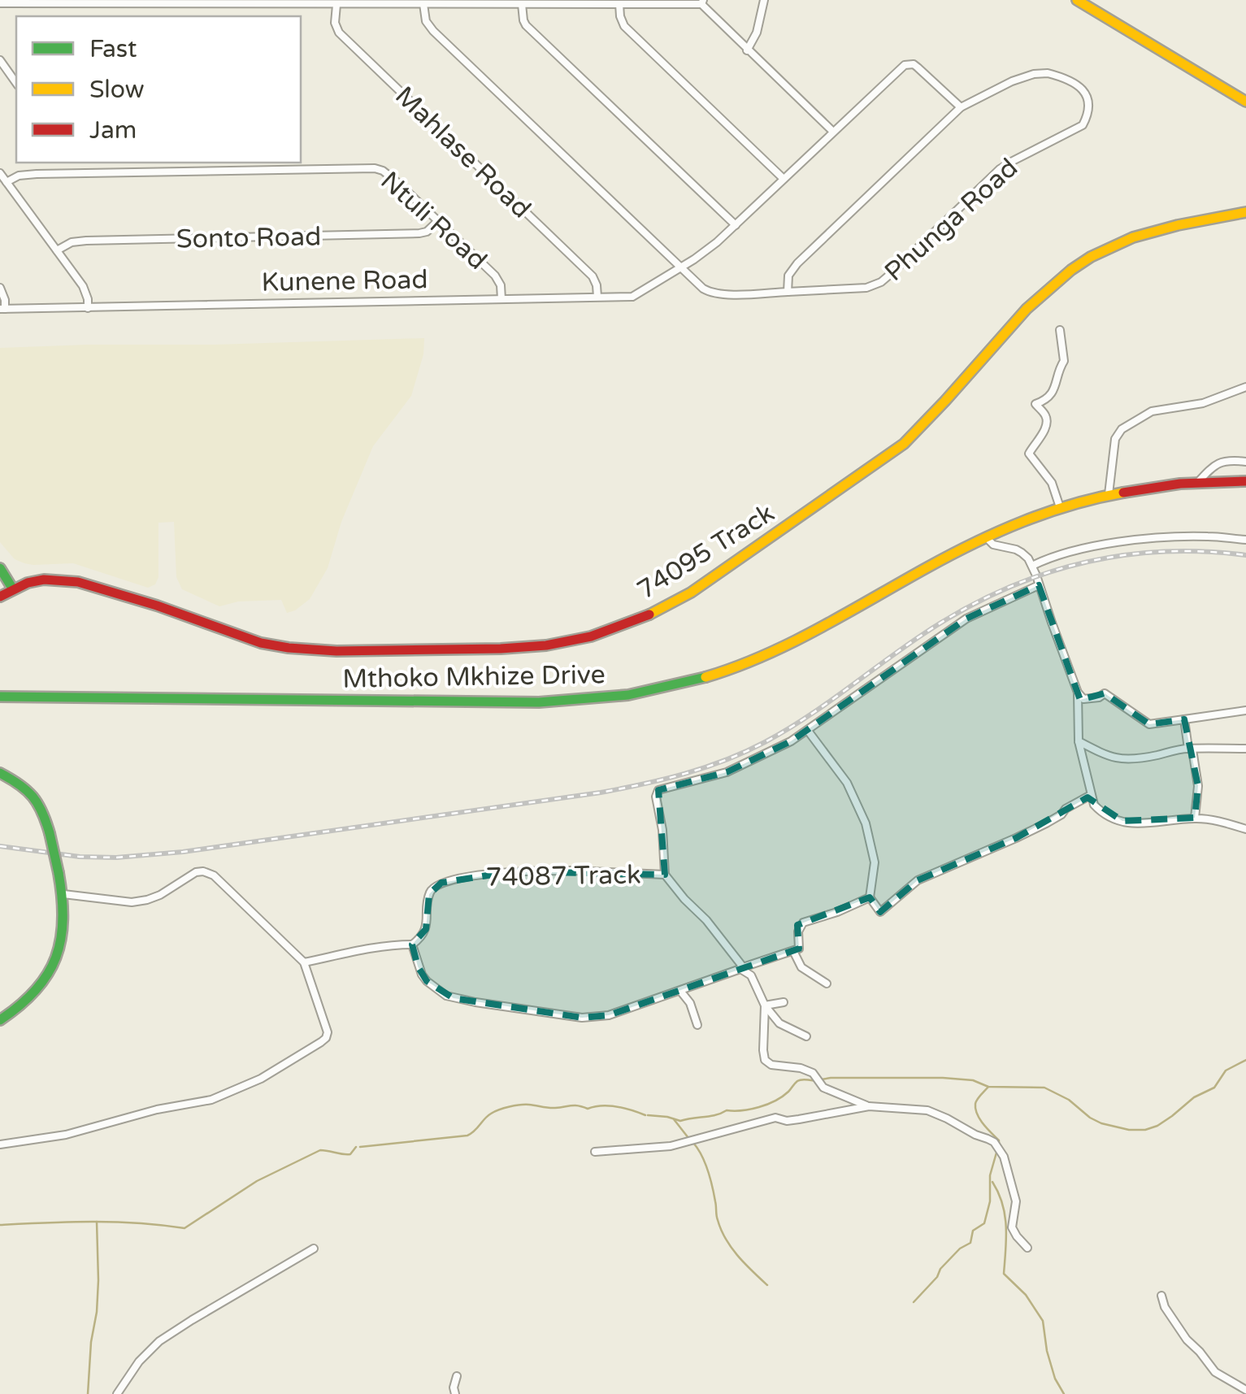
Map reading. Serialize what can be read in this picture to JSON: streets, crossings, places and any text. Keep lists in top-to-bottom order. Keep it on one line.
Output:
{"streets":{"street":["Mahlase Road","Phunga Road","Ntuli Road","Sonto Road","Kunene Road","74095 Track","Mthoko Mkhize Drive","74087 Track"]},"crossings":[["Mahlase Road","Kunene Road"],["Phunga Road","Kunene Road"],["Ntuli Road","Sonto Road"],["Ntuli Road","Kunene Road"]],"legend":["Fast","Slow","Jam"]}
